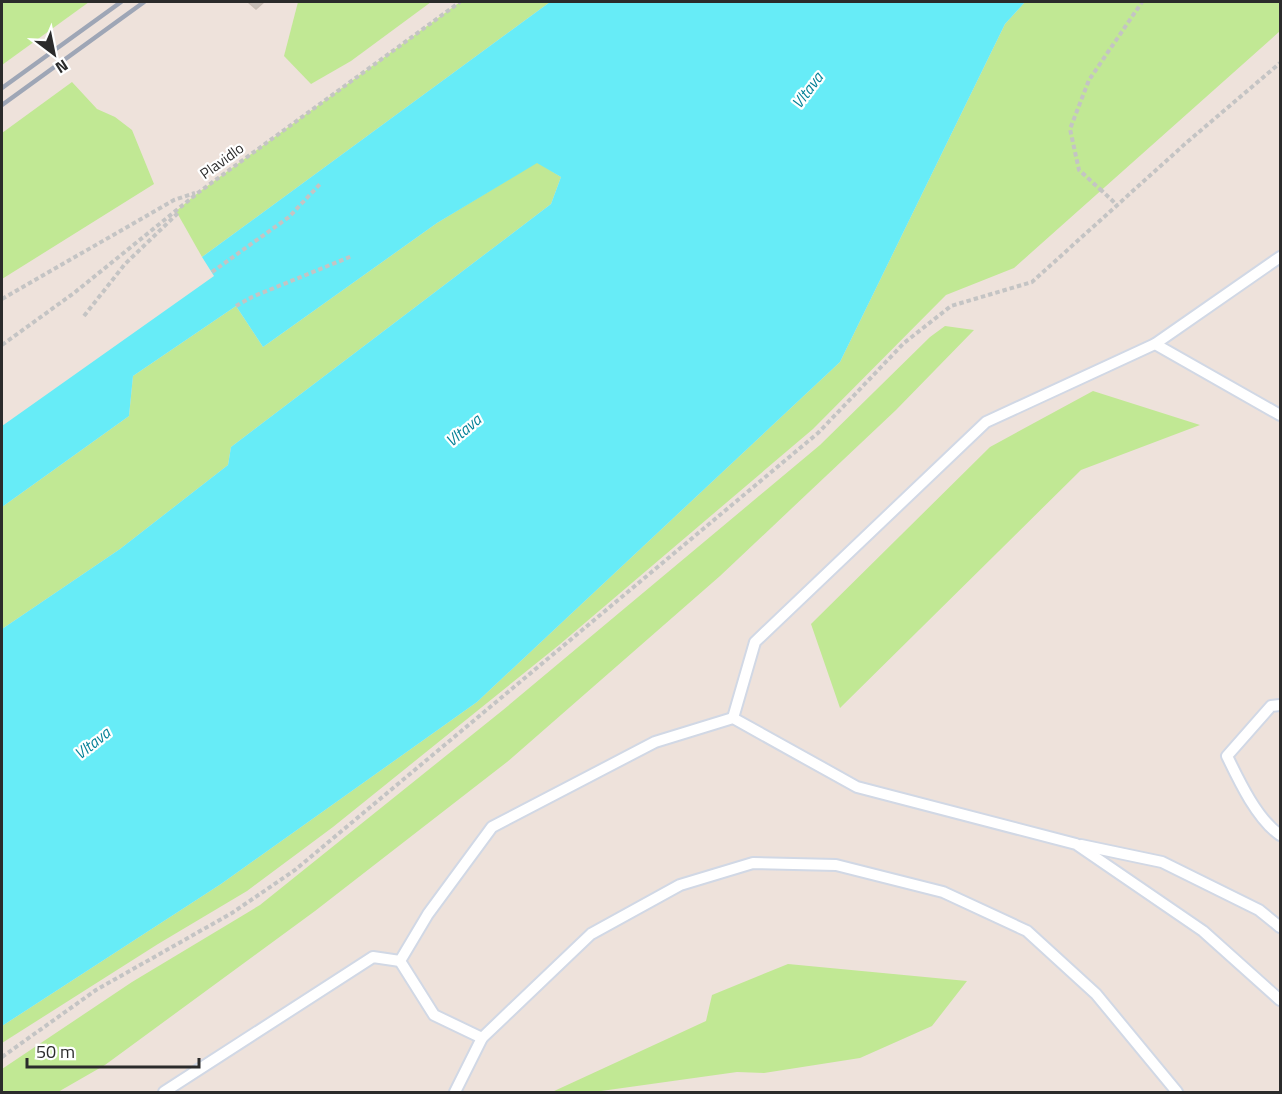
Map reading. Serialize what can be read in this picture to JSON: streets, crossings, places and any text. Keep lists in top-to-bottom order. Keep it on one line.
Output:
{"streets":{"path":["Plavidlo"]},"water":["Vltava"],"scale_bar":"50 m","north":"bottom right"}
